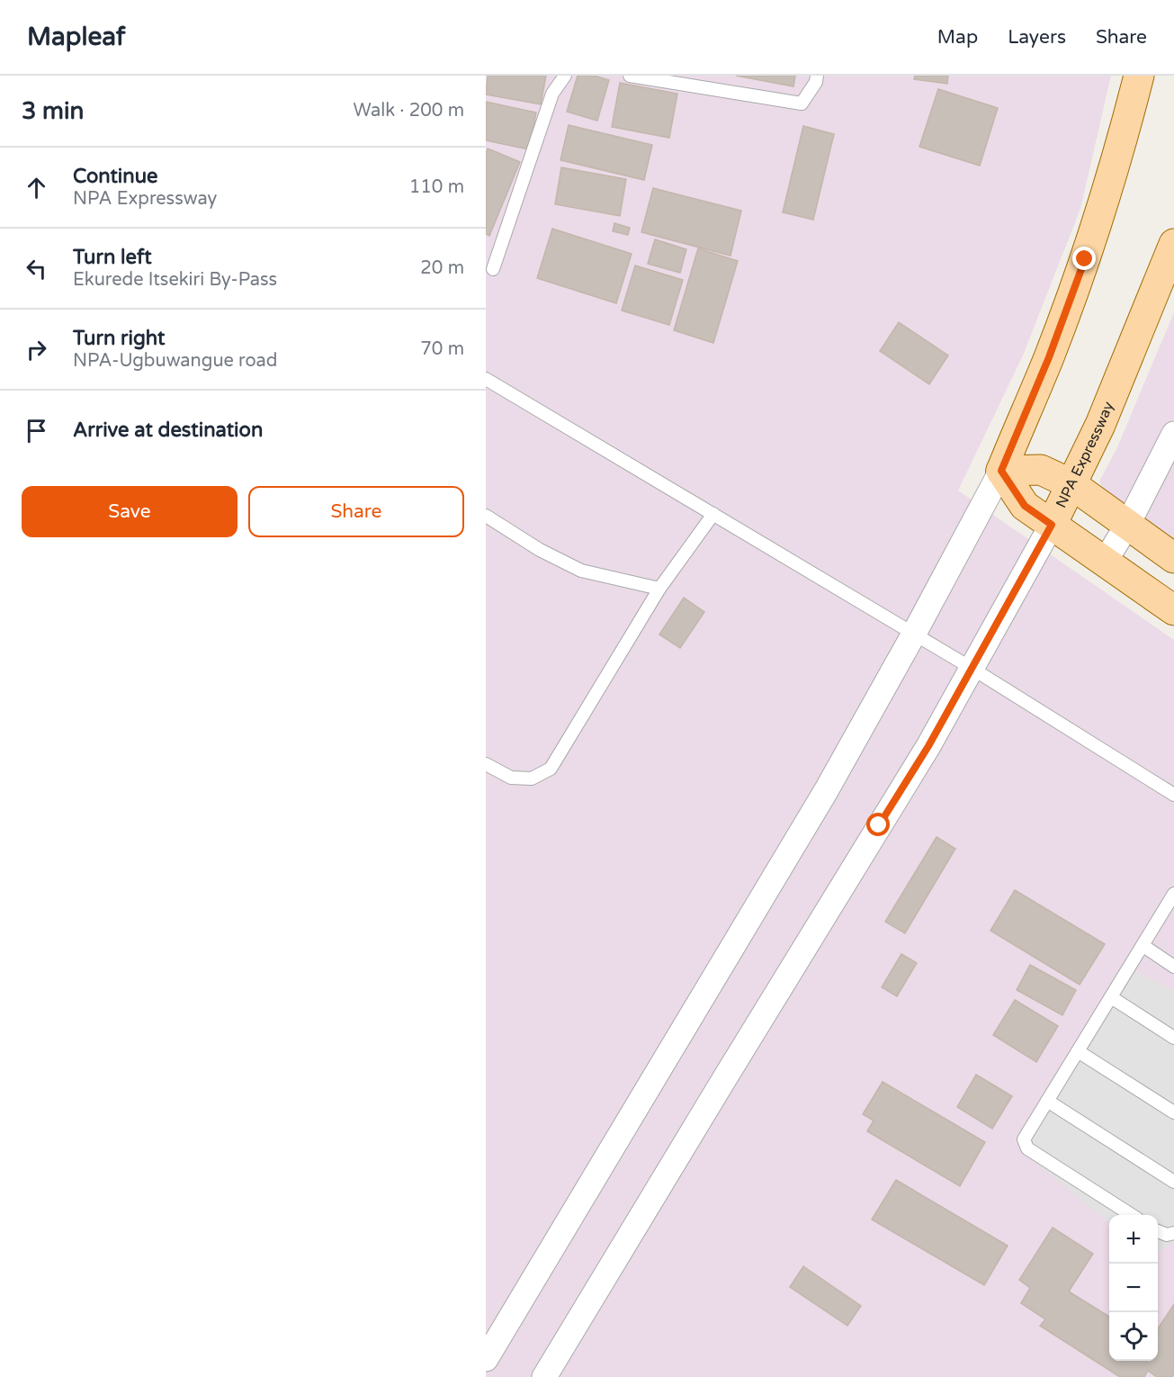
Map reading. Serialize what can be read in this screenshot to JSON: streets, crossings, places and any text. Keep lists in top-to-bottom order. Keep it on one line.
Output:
{"streets":{"main road":["NPA Expressway"]},"page":{"header":"Mapleaf","nav":["Map","Layers","Share"],"heading":["3 min","Walk · 200 m"],"list":[["Continue","NPA Expressway","110 m"],["Turn left","Ekurede Itsekiri By-Pass","20 m"],["Turn right","NPA-Ugbuwangue road","70 m"],"Arrive at destination"],"buttons":["Save","Share"],"map_buttons":["+","−"]}}
